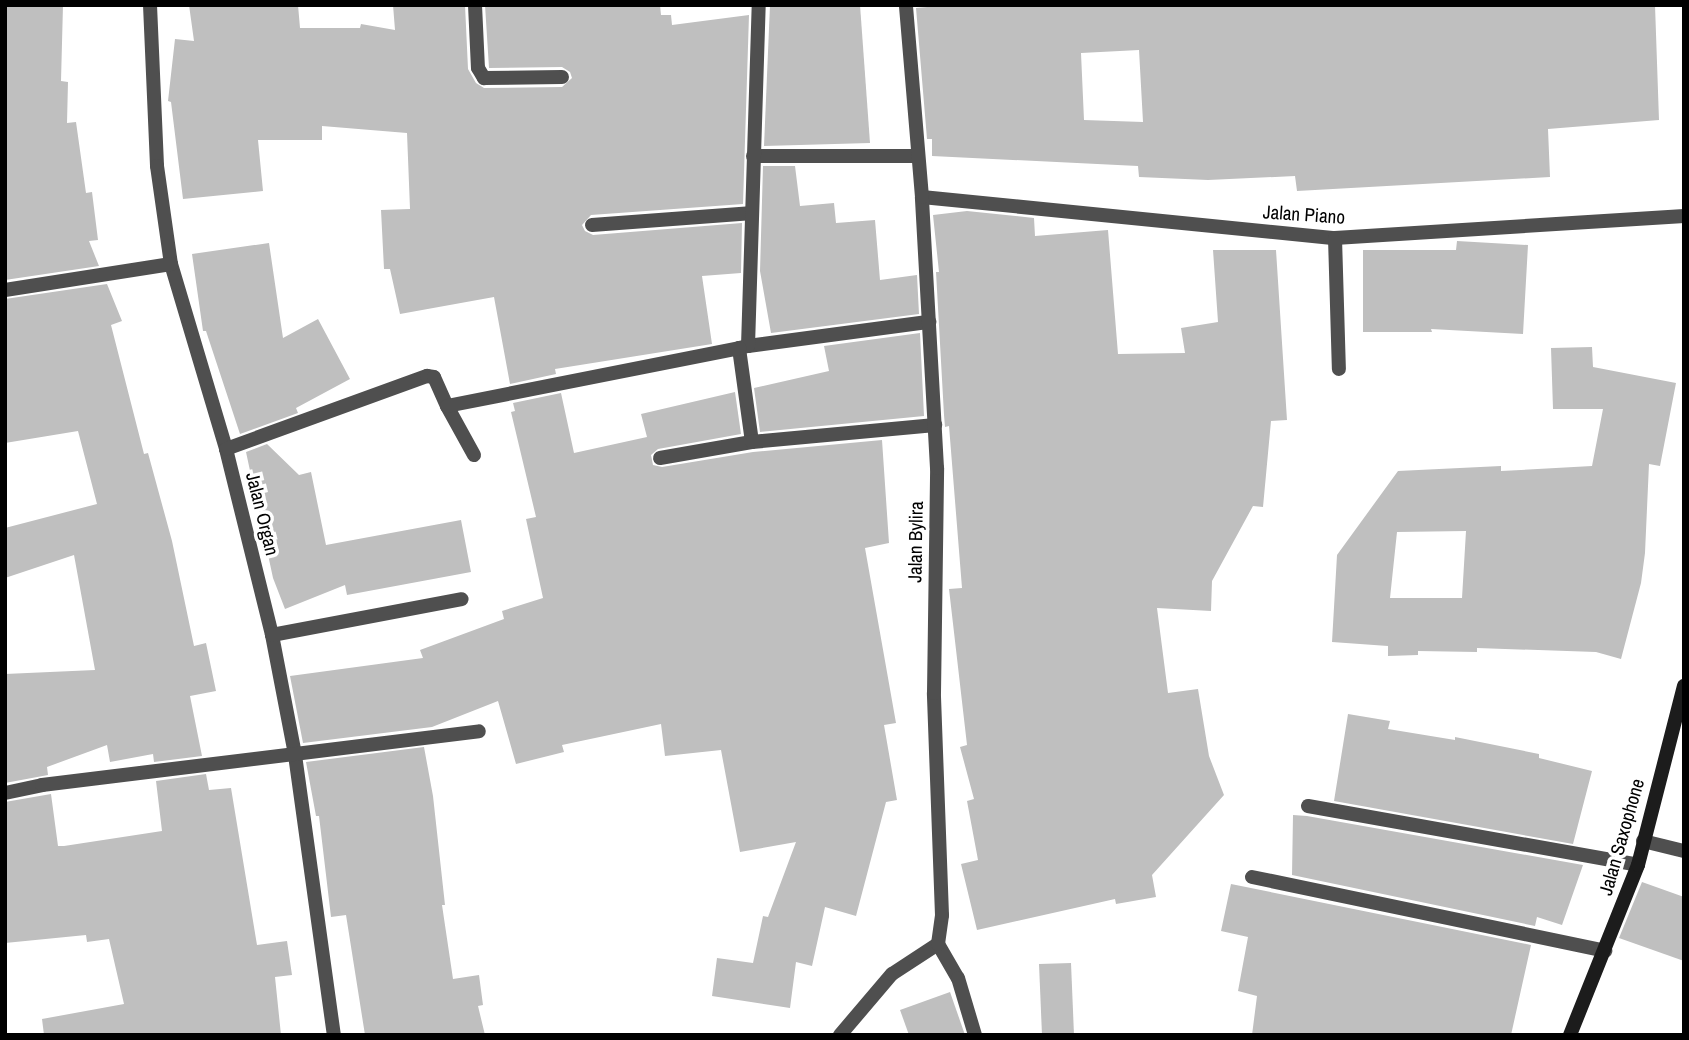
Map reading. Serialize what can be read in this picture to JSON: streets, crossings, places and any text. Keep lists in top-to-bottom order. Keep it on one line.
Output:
{"streets":{"main road":["Jalan Saxophone"],"street":["Jalan Piano","Jalan Organ","Jalan Bylira"]},"crossings":[["Jalan Piano","Jalan Bylira"]]}
